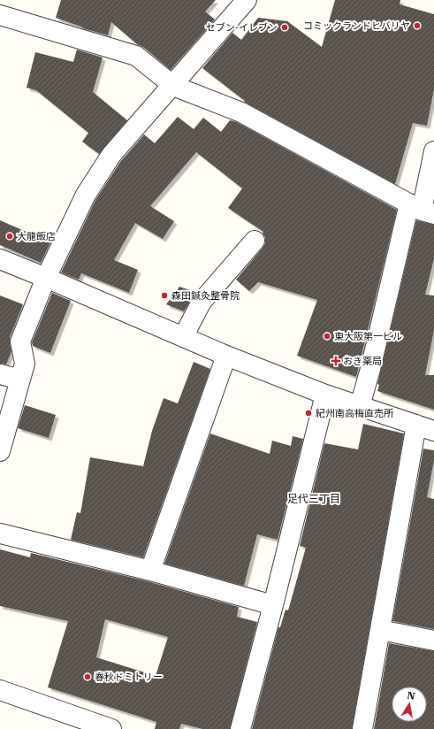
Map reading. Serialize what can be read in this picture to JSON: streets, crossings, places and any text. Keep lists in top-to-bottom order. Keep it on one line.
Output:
{"districts":["足代三丁目"],"places":{"other":["コミックランドヒバリヤ","セブン-イレブン","大龍飯店","森田鍼灸整骨院","東大阪第一ビル","紀州南高梅直売所","春秋ドミトリー"],"health":["おき薬局"]},"north":"top"}
